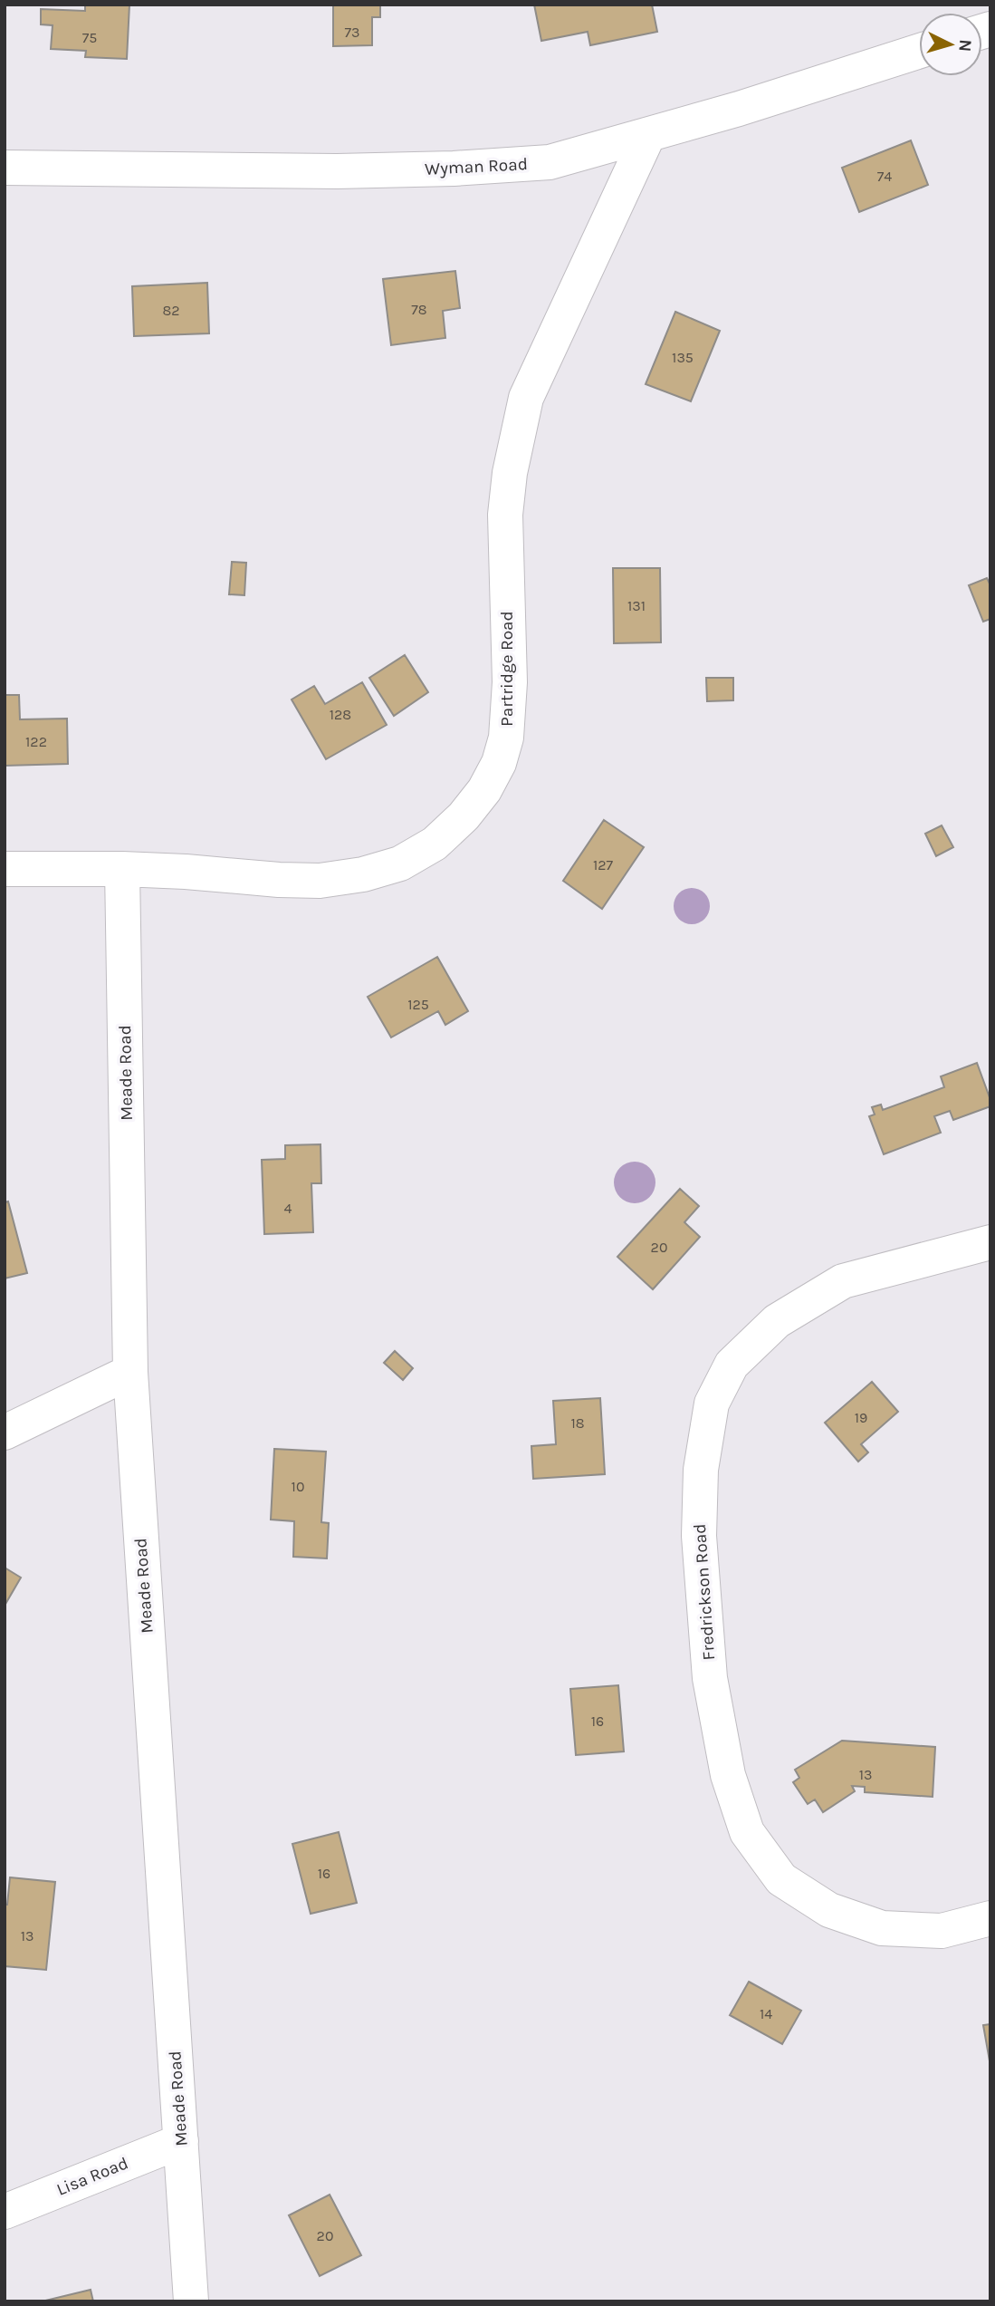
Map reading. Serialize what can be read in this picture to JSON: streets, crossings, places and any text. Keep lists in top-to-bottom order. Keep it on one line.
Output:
{"streets":{"street":["Wyman Road","Partridge Road","Meade Road","Fredrickson Road","Lisa Road"]},"crossings":[["Wyman Road","Partridge Road"],["Partridge Road","Meade Road"],["Meade Road","Lisa Road"]],"house_numbers":["73","75","74","78","82","135","131","128","122","127","125","4","20","19","18","10","16","13","16","13","14","20"],"north":"right"}
